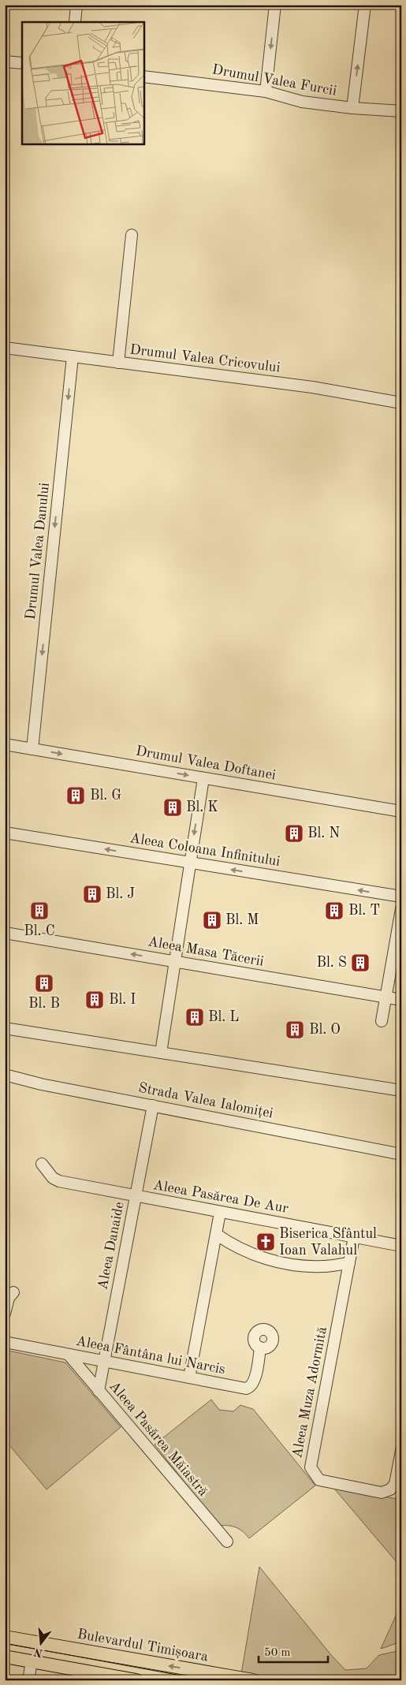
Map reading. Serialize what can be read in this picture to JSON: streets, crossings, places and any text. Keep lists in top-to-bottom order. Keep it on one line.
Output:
{"streets":{"main road":["Bulevardul Timișoara"],"street":["Drumul Valea Furcii","Drumul Valea Cricovului","Drumul Valea Danului","Drumul Valea Doftanei","Aleea Coloana Infinitului","Aleea Masa Tăcerii","Strada Valea Ialomiței","Aleea Pasărea De Aur","Aleea Danaide","Aleea Fântâna lui Narcis","Aleea Muza Adormită","Aleea Pasărea Măiastră"]},"crossings":[["Drumul Valea Cricovului","Drumul Valea Danului"],["Drumul Valea Danului","Drumul Valea Doftanei"],["Strada Valea Ialomiței","Aleea Danaide"],["Aleea Pasărea De Aur","Aleea Danaide"],["Aleea Pasărea De Aur","Aleea Muza Adormită"],["Aleea Danaide","Aleea Fântâna lui Narcis"],["Aleea Danaide","Aleea Pasărea Măiastră"],["Aleea Fântâna lui Narcis","Aleea Pasărea Măiastră"]],"one_way":["Drumul Valea Danului","Drumul Valea Doftanei","Aleea Coloana Infinitului"],"places":{"building":["Bl. G","Bl. K","Bl. N","Bl. J","Bl. C","Bl. T","Bl. M","Bl. S","Bl. B","Bl. I","Bl. L","Bl. O"],"church":["Biserica Sfântul Ioan Valahul"]},"scale_bar":"50 m","north":"bottom"}
